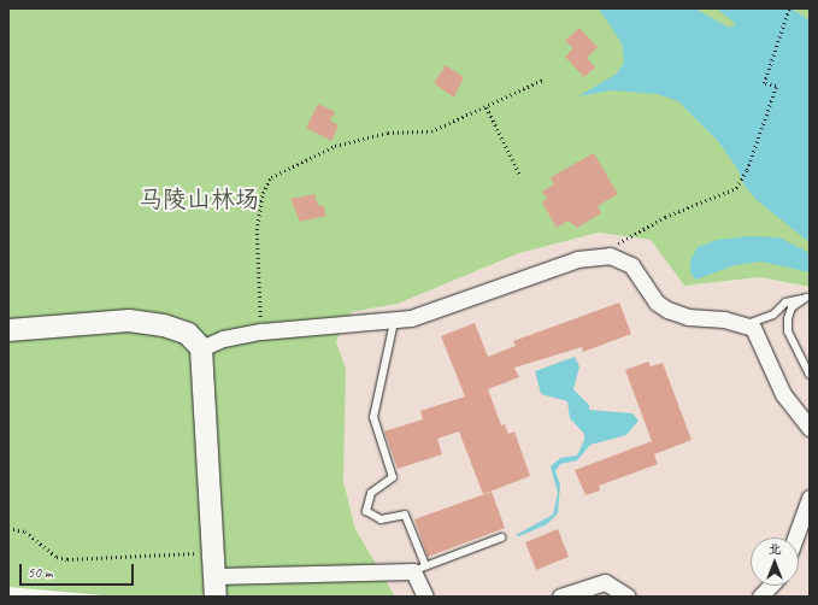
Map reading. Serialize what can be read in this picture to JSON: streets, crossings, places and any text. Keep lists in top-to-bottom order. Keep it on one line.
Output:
{"parks":["马陵山林场"],"scale_bar":"50 m","north":"top"}
